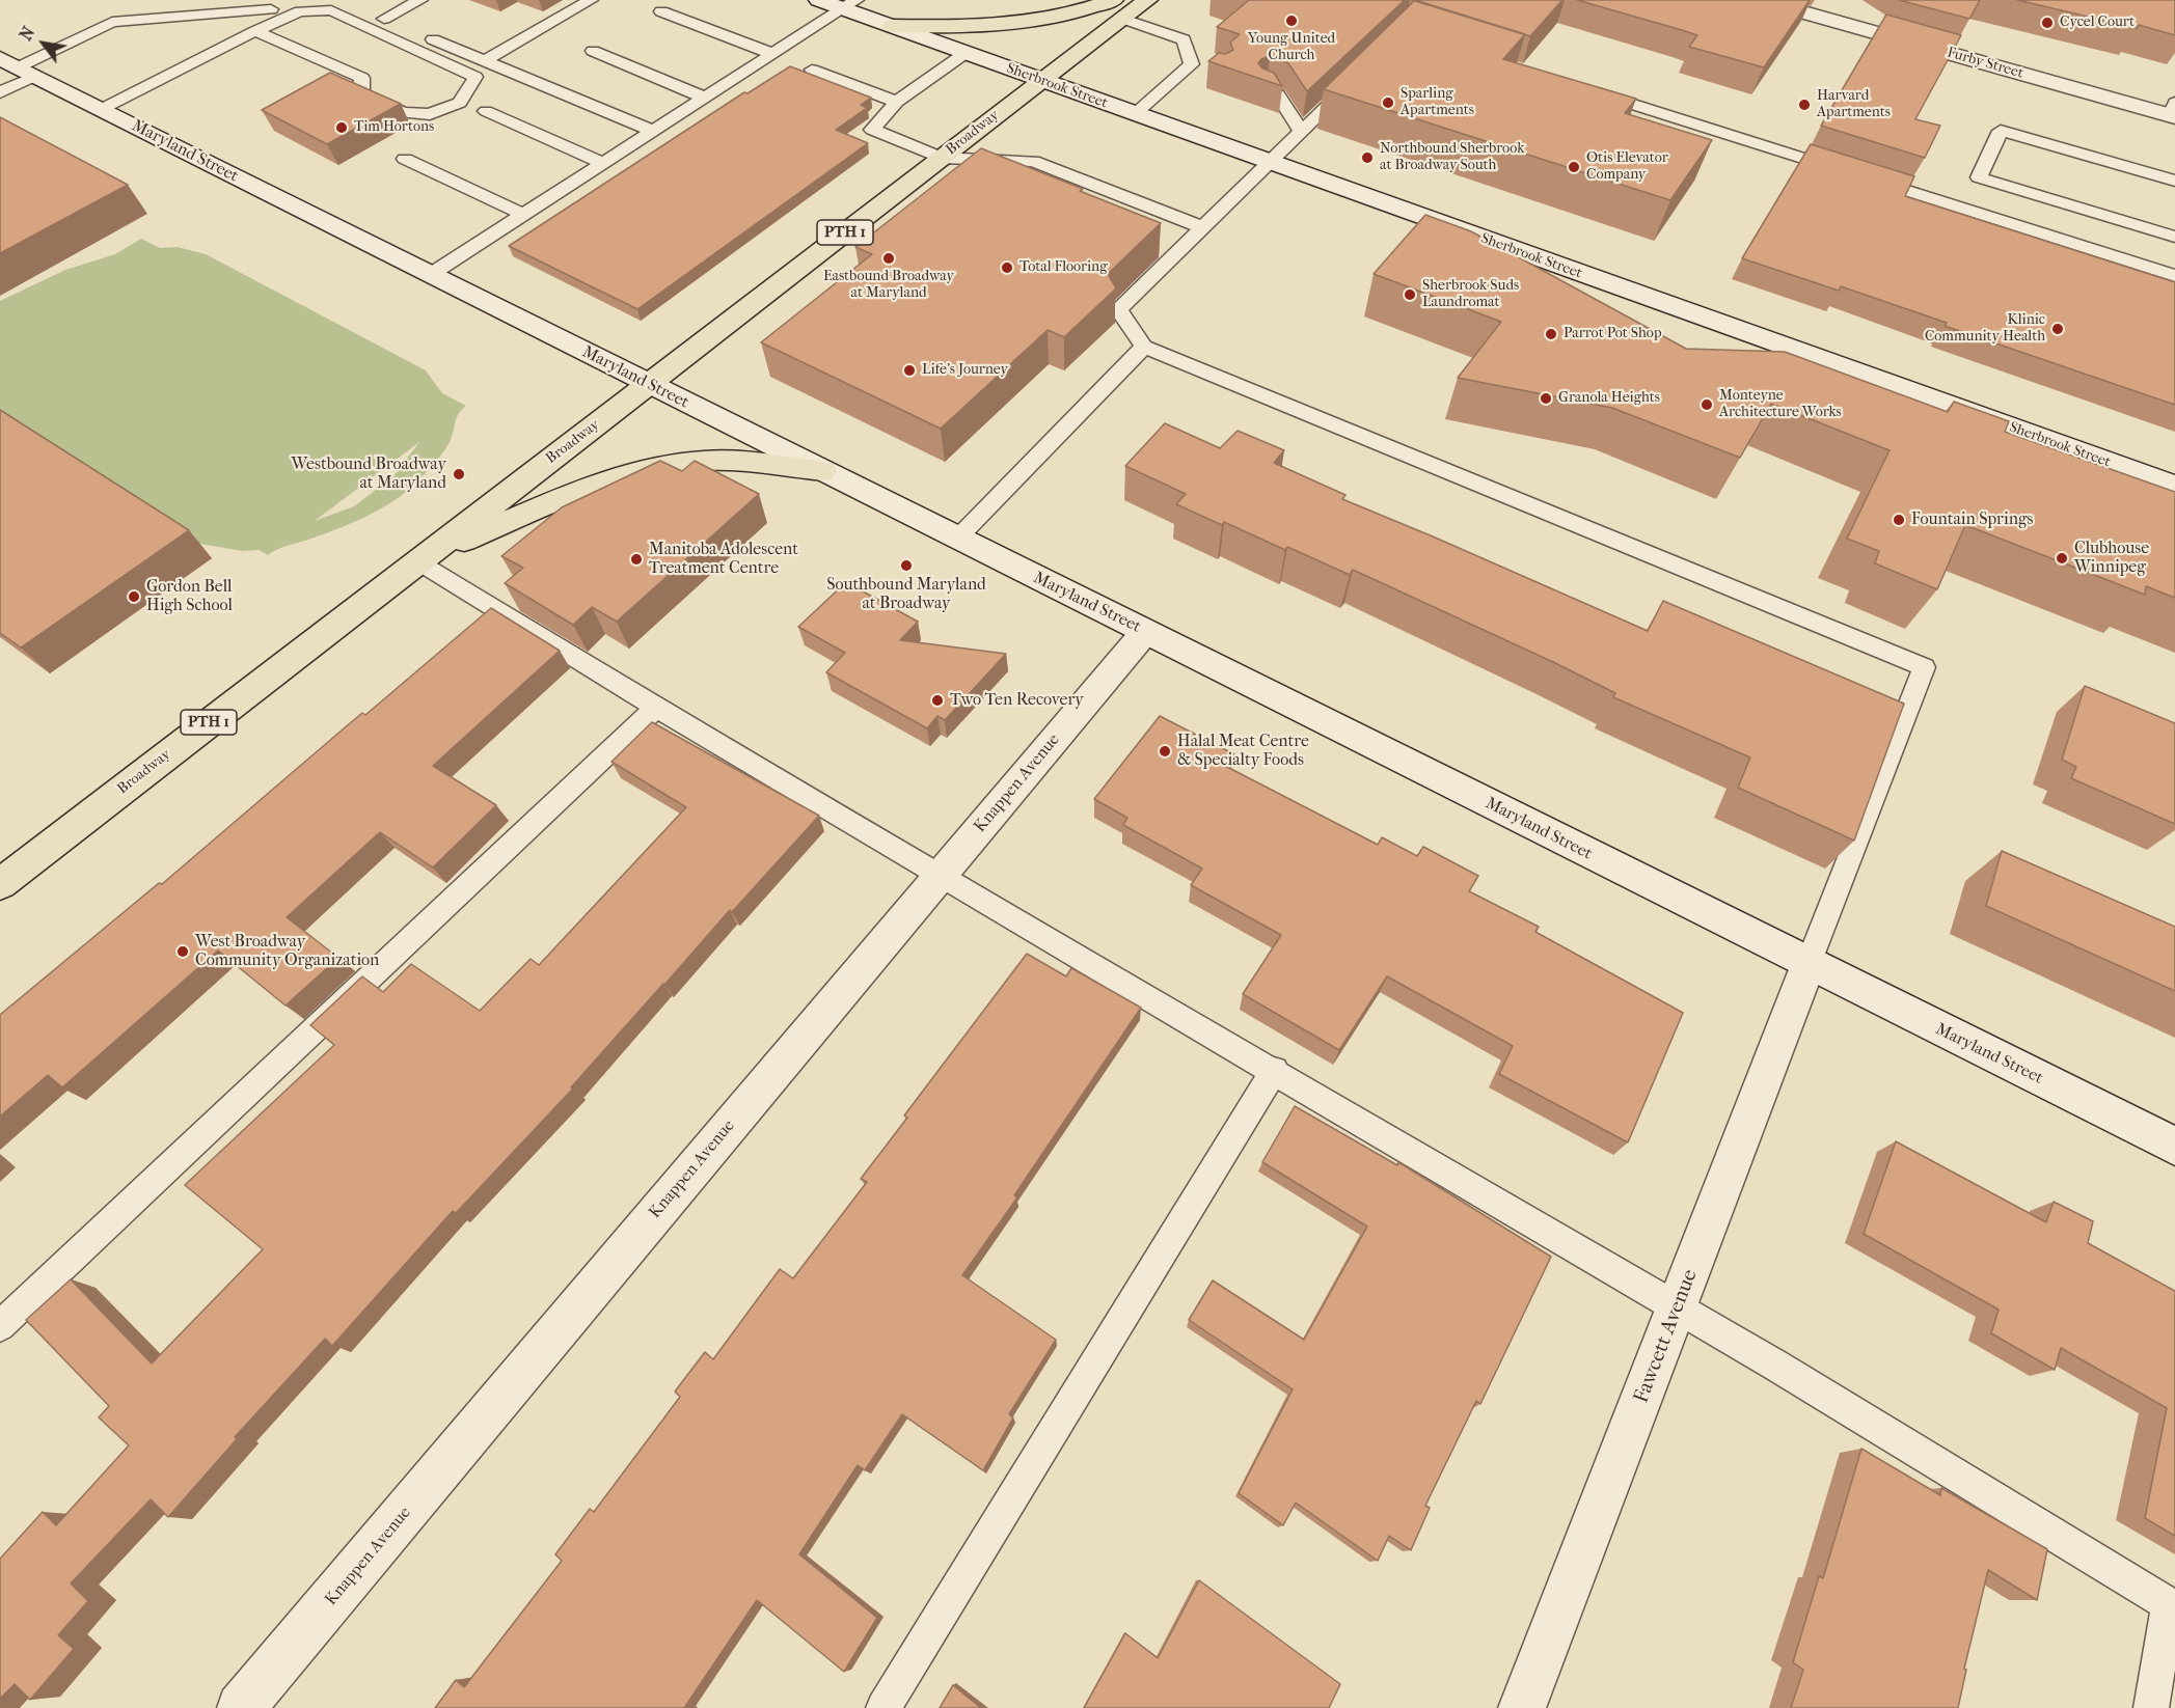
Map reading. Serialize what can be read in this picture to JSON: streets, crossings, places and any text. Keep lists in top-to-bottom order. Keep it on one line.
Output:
{"streets":{"highway":["Broadway","PTH 1"],"main road":["Furby Street","Sherbrook Street","Maryland Street","Knappen Avenue","Fawcett Avenue"]},"crossings":[["Sherbrook Street","Broadway"],["Broadway","Maryland Street"],["Maryland Street","Knappen Avenue"],["Maryland Street","Fawcett Avenue"]],"places":["Young United Church","Cycel Court","Sparling Apartments","Harvard Apartments","Tim Hortons","Northbound Sherbrook at Broadway South","Otis Elevator Company","Eastbound Broadway at Maryland","Total Flooring","Sherbrook Suds Laundromat","Klinic Community Health","Parrot Pot Shop","Life’s Journey","Granola Heights","Monteyne Architecture Works","Westbound Broadway at Maryland","Fountain Springs","Clubhouse Winnipeg","Manitoba Adolescent Treatment Centre","Southbound Maryland at Broadway","Gordon Bell High School","Two Ten Recovery","Halal Meat Centre & Specialty Foods","West Broadway Community Organization"],"north":"top left"}
